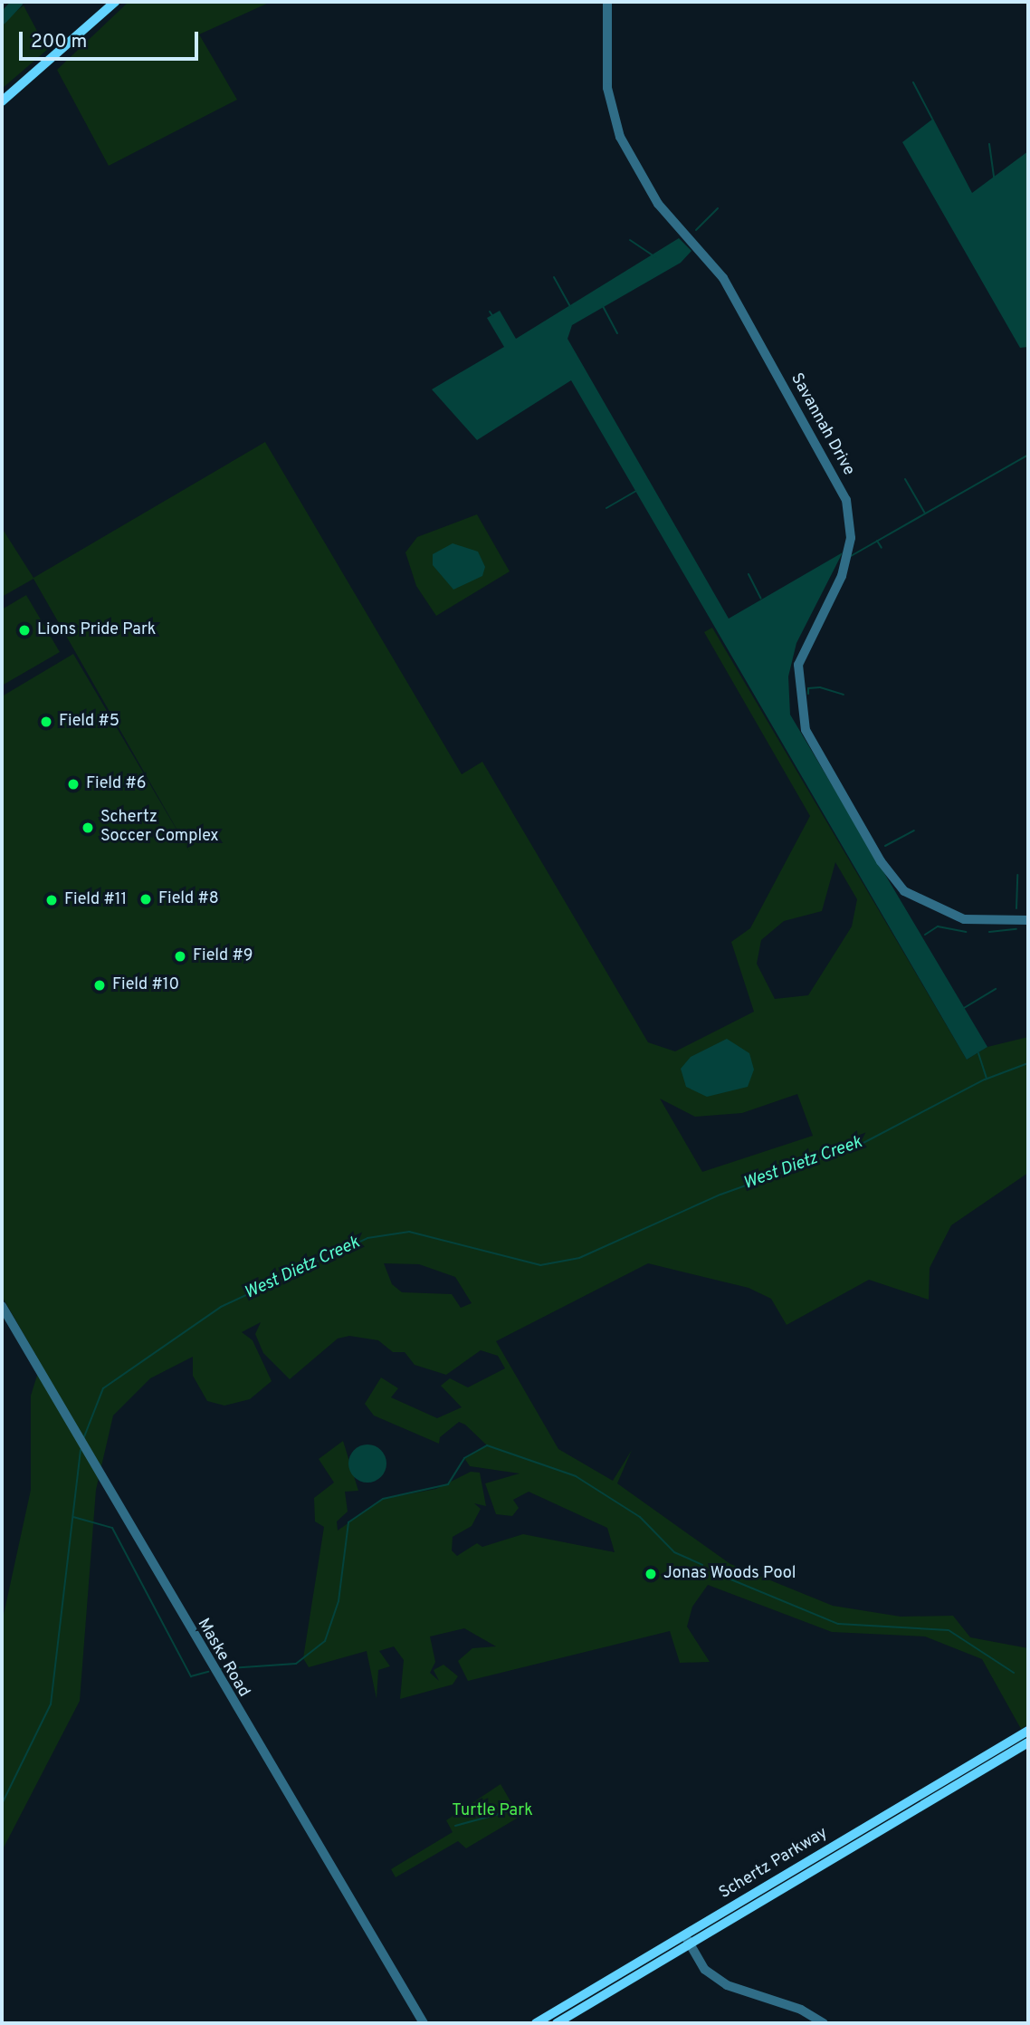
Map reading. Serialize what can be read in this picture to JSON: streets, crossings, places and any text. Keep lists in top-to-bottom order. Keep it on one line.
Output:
{"streets":{"main road":["Schertz Parkway"],"street":["Savannah Drive","Maske Road"]},"water":["West Dietz Creek"],"parks":["Turtle Park"],"places":["Lions Pride Park","Field #5","Field #6","Schertz Soccer Complex","Field #8","Field #11","Field #9","Field #10","Jonas Woods Pool"],"scale_bar":"200 m"}
